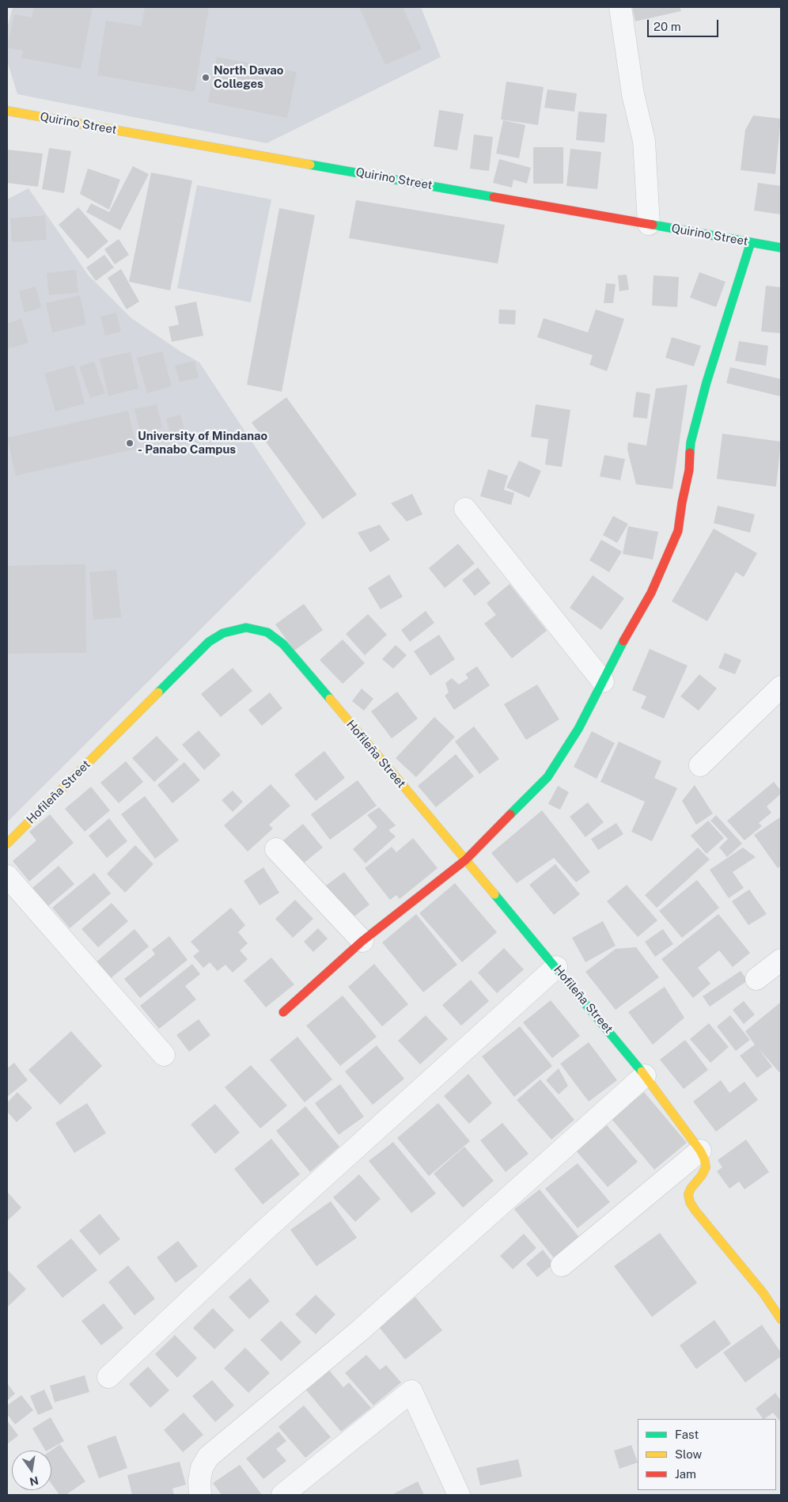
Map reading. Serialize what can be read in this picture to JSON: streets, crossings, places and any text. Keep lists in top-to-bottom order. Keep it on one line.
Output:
{"streets":{"street":["Quirino Street","Hofileña Street"]},"places":["North Davao Colleges","University of Mindanao - Panabo Campus"],"legend":["Fast","Slow","Jam"],"scale_bar":"20 m","north":"bottom"}
